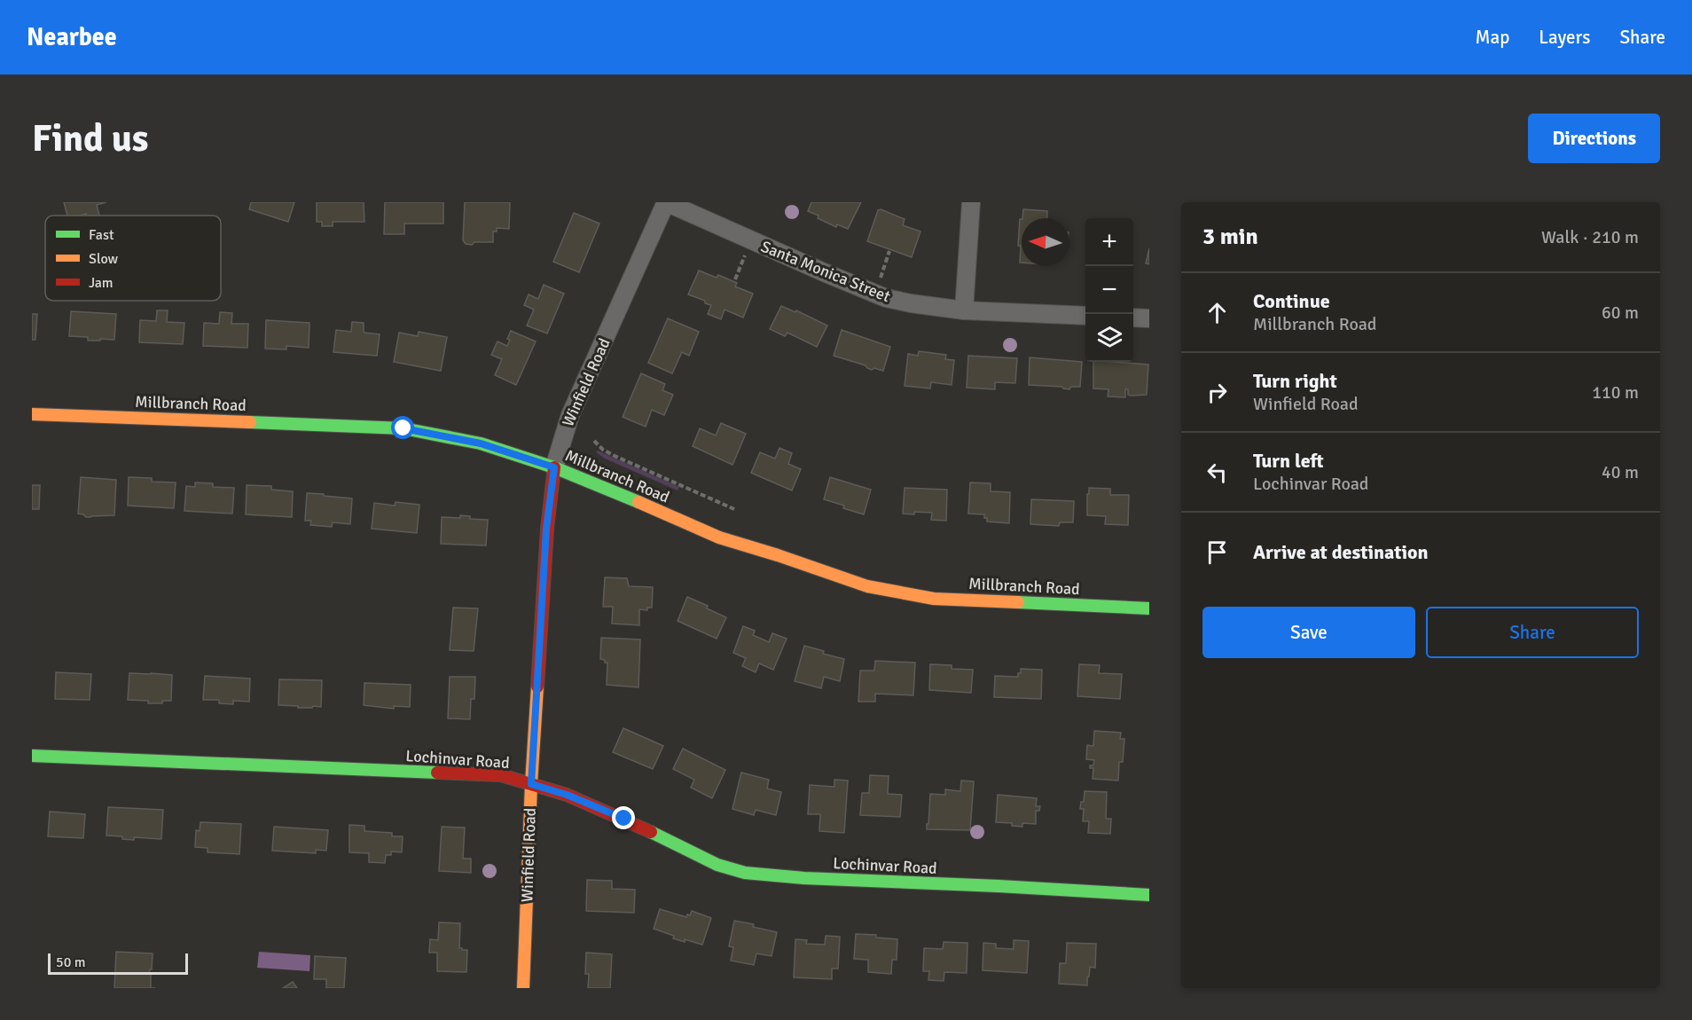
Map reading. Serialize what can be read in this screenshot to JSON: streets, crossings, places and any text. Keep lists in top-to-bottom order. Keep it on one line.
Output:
{"streets":{"street":["Santa Monica Street","Winfield Road","Millbranch Road","Lochinvar Road"]},"crossings":[["Santa Monica Street","Winfield Road"],["Winfield Road","Millbranch Road"],["Winfield Road","Lochinvar Road"]],"legend":["Fast","Slow","Jam"],"scale_bar":"50 m","north":"left","page":{"header":"Nearbee","nav":["Map","Layers","Share"],"buttons":["Directions",["Save","Share"]],"title":"Find us","heading":["3 min","Walk · 210 m"],"map_buttons":["+","−"],"list":[["Continue","Millbranch Road","60 m"],["Turn right","Winfield Road","110 m"],["Turn left","Lochinvar Road","40 m"],"Arrive at destination"],"scale":"50 m"}}
